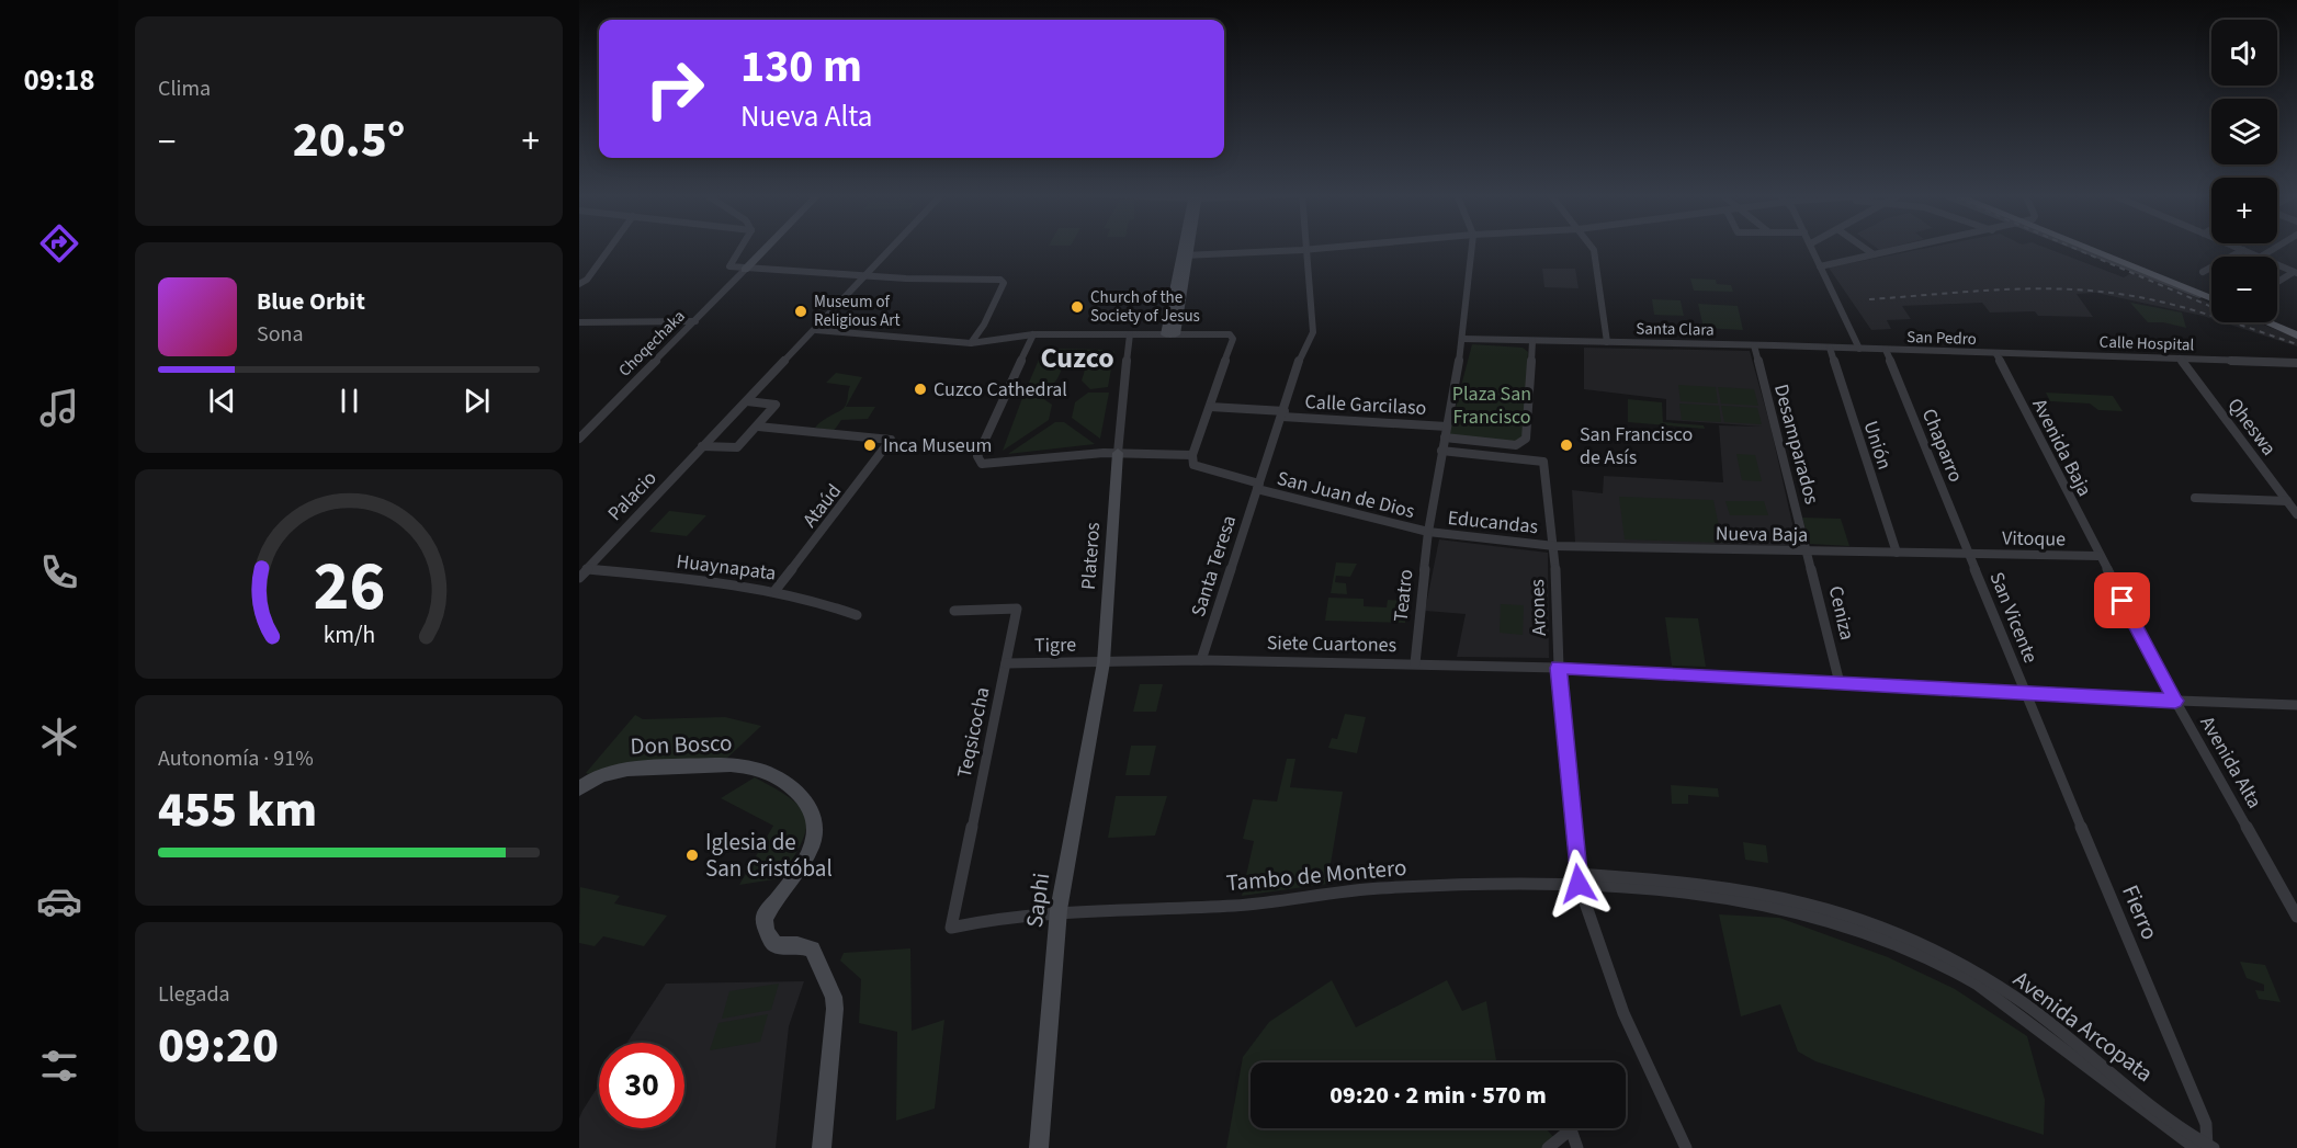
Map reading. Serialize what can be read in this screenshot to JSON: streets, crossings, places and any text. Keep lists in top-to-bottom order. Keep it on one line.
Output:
{"streets":{"street":["Santa Clara","San Pedro","Choqechaka","Calle Hospital","Calle Garcilaso","Qheswa","Desamparados","Unión","Chaparro","Avenida Baja","San Juan de Dios","Palacio","Ataúd","Educandas","Nueva Baja","Vitoque","Plateros","Santa Teresa","Huaynapata","Teatro","Arones","Ceniza","San Vicente","Siete Cuartones","Tigre","Teqsicocha","Don Bosco","Avenida Alta","Tambo de Montero","Saphi","Fierro","Avenida Arcopata"]},"crossings":[["Santa Clara","San Pedro"],["Santa Clara","Desamparados"],["Santa Clara","Unión"],["Santa Clara","Chaparro"],["San Pedro","Calle Hospital"],["San Pedro","Chaparro"],["San Pedro","Avenida Baja"],["Calle Hospital","Qheswa"],["Calle Hospital","Avenida Baja"],["Calle Garcilaso","Santa Teresa"],["Desamparados","Nueva Baja"],["Desamparados","Ceniza"],["Unión","Nueva Baja"],["Chaparro","Nueva Baja"],["Chaparro","Vitoque"],["Chaparro","San Vicente"],["Avenida Baja","Vitoque"],["Avenida Baja","Avenida Alta"],["San Juan de Dios","Educandas"],["San Juan de Dios","Santa Teresa"],["San Juan de Dios","Teatro"],["Palacio","Huaynapata"],["Ataúd","Huaynapata"],["Educandas","Nueva Baja"],["Educandas","Teatro"],["Educandas","Arones"],["Nueva Baja","Vitoque"],["Nueva Baja","Arones"],["Nueva Baja","Ceniza"],["Nueva Baja","San Vicente"],["Vitoque","San Vicente"],["Vitoque","Avenida Alta"],["Plateros","Siete Cuartones"],["Plateros","Tigre"],["Plateros","Saphi"],["Santa Teresa","Siete Cuartones"],["Teatro","Arones"],["Teatro","Siete Cuartones"],["Arones","Siete Cuartones"],["Arones","Tambo de Montero"],["Arones","Avenida Arcopata"],["Ceniza","Siete Cuartones"],["San Vicente","Siete Cuartones"],["San Vicente","Fierro"],["Siete Cuartones","Tigre"],["Siete Cuartones","Avenida Alta"],["Siete Cuartones","Saphi"],["Siete Cuartones","Fierro"],["Tigre","Teqsicocha"],["Tigre","Saphi"],["Teqsicocha","Tambo de Montero"],["Tambo de Montero","Saphi"],["Tambo de Montero","Avenida Arcopata"],["Fierro","Avenida Arcopata"]],"districts":["Cuzco"],"parks":["Plaza San Francisco"],"places":["Church of the Society of Jesus","Museum of Religious Art","Cuzco Cathedral","Inca Museum","San Francisco de Asís","Iglesia de San Cristóbal"],"page":{"tabs":"09:18","tile":["Clima",["Autonomía · 91%","455 km"],["Llegada","09:20"]],"map_buttons":["+","−"],"turn":["130 m","Nueva Alta"],"heat":["−","20.5°","+"],"song":["Blue Orbit","Sona"],"limit":"30","trip":"09:20 · 2 min · 570 m","gauge":["26","km/h"]}}
